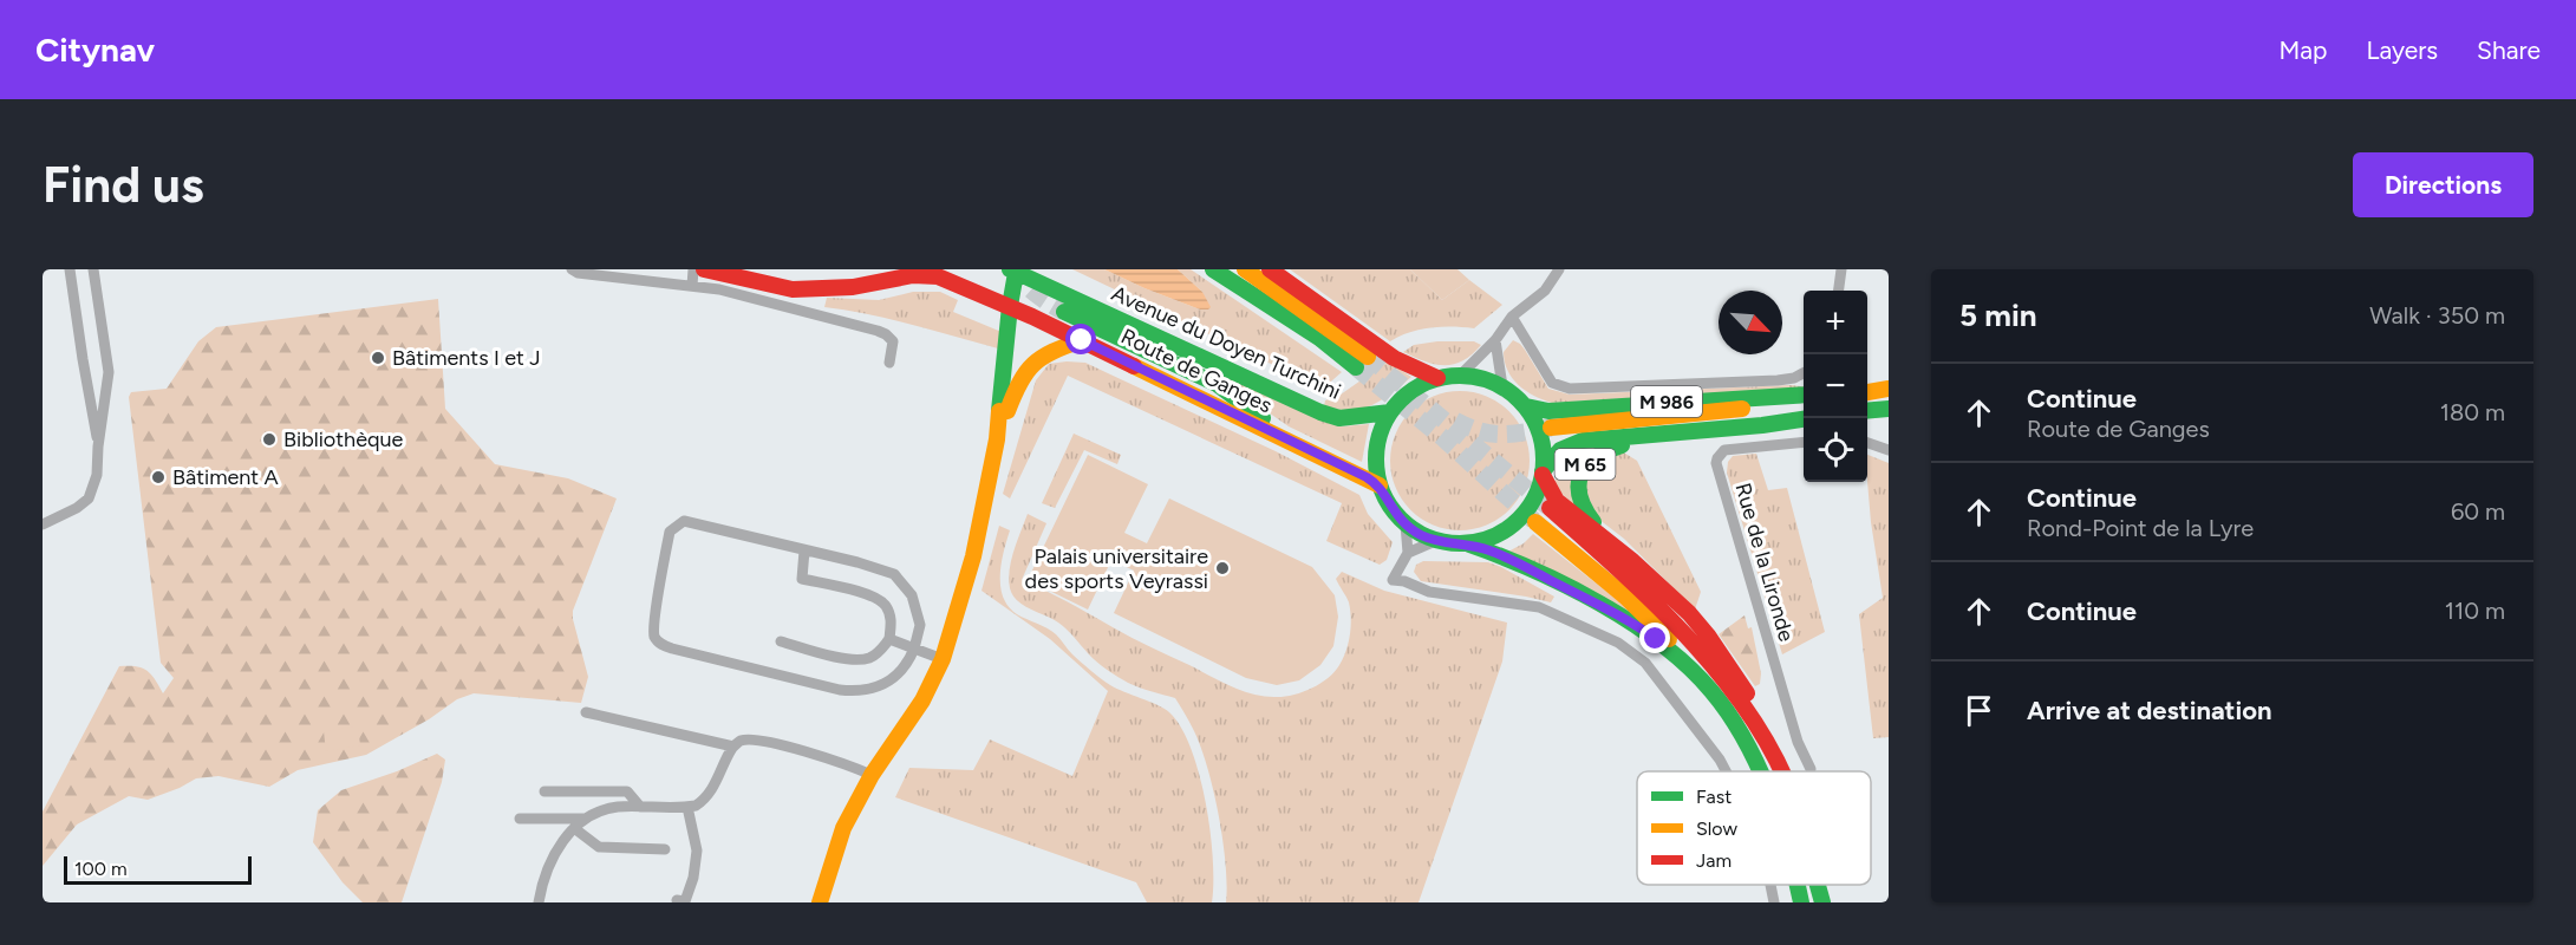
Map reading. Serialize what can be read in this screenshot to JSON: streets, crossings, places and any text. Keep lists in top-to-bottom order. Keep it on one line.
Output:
{"streets":{"main road":["Avenue du Doyen Turchini","Route de Ganges","M 986","M 65"],"street":["Rue de la Lironde"]},"crossings":[["Avenue du Doyen Turchini","Route de Ganges"],["Avenue du Doyen Turchini","M 986"],["Avenue du Doyen Turchini","M 65"],["Route de Ganges","M 986"],["Route de Ganges","M 65"],["M 986","M 65"]],"places":["Bâtiments I et J","Bibliothèque","Bâtiment A","Palais universitaire des sports Veyrassi"],"legend":["Fast","Slow","Jam"],"scale_bar":"100 m","north":"bottom right","page":{"header":"Citynav","nav":["Map","Layers","Share"],"buttons":"Directions","title":"Find us","heading":["5 min","Walk · 350 m"],"map_buttons":["+","−"],"list":[["Continue","Route de Ganges","180 m"],["Continue","Rond-Point de la Lyre","60 m"],["Continue","110 m"],"Arrive at destination"],"scale":"100 m"}}
